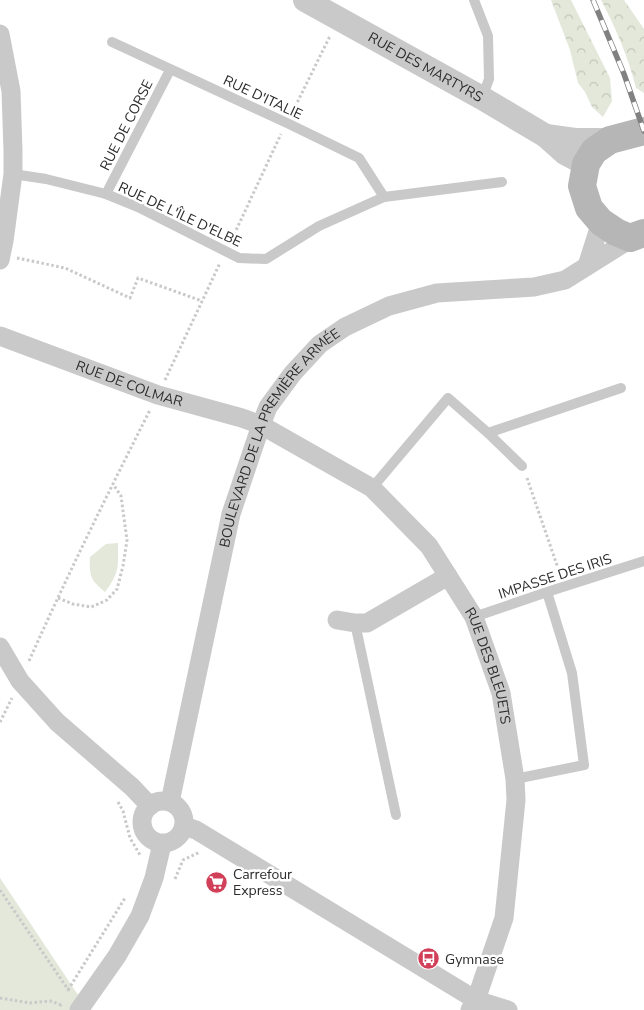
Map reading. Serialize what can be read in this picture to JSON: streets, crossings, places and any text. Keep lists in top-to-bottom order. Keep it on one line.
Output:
{"streets":{"street":["RUE DES MARTYRS","RUE DE COLMAR","BOULEVARD DE LA PREMIÈRE ARMÉE","RUE DES BLEUETS"],"lane":["RUE D'ITALIE","RUE DE CORSE","RUE DE L'ÎLE D'ELBE","IMPASSE DES IRIS"]},"crossings":[["RUE D'ITALIE","RUE DE CORSE"],["RUE D'ITALIE","RUE DE L'ÎLE D'ELBE"],["RUE DE CORSE","RUE DE L'ÎLE D'ELBE"],["RUE DE COLMAR","BOULEVARD DE LA PREMIÈRE ARMÉE"],["RUE DE COLMAR","RUE DES BLEUETS"],["BOULEVARD DE LA PREMIÈRE ARMÉE","RUE DES BLEUETS"],["IMPASSE DES IRIS","RUE DES BLEUETS"]],"places":{"supermarket":["Carrefour Express"],"bus stop":["Gymnase"]}}
